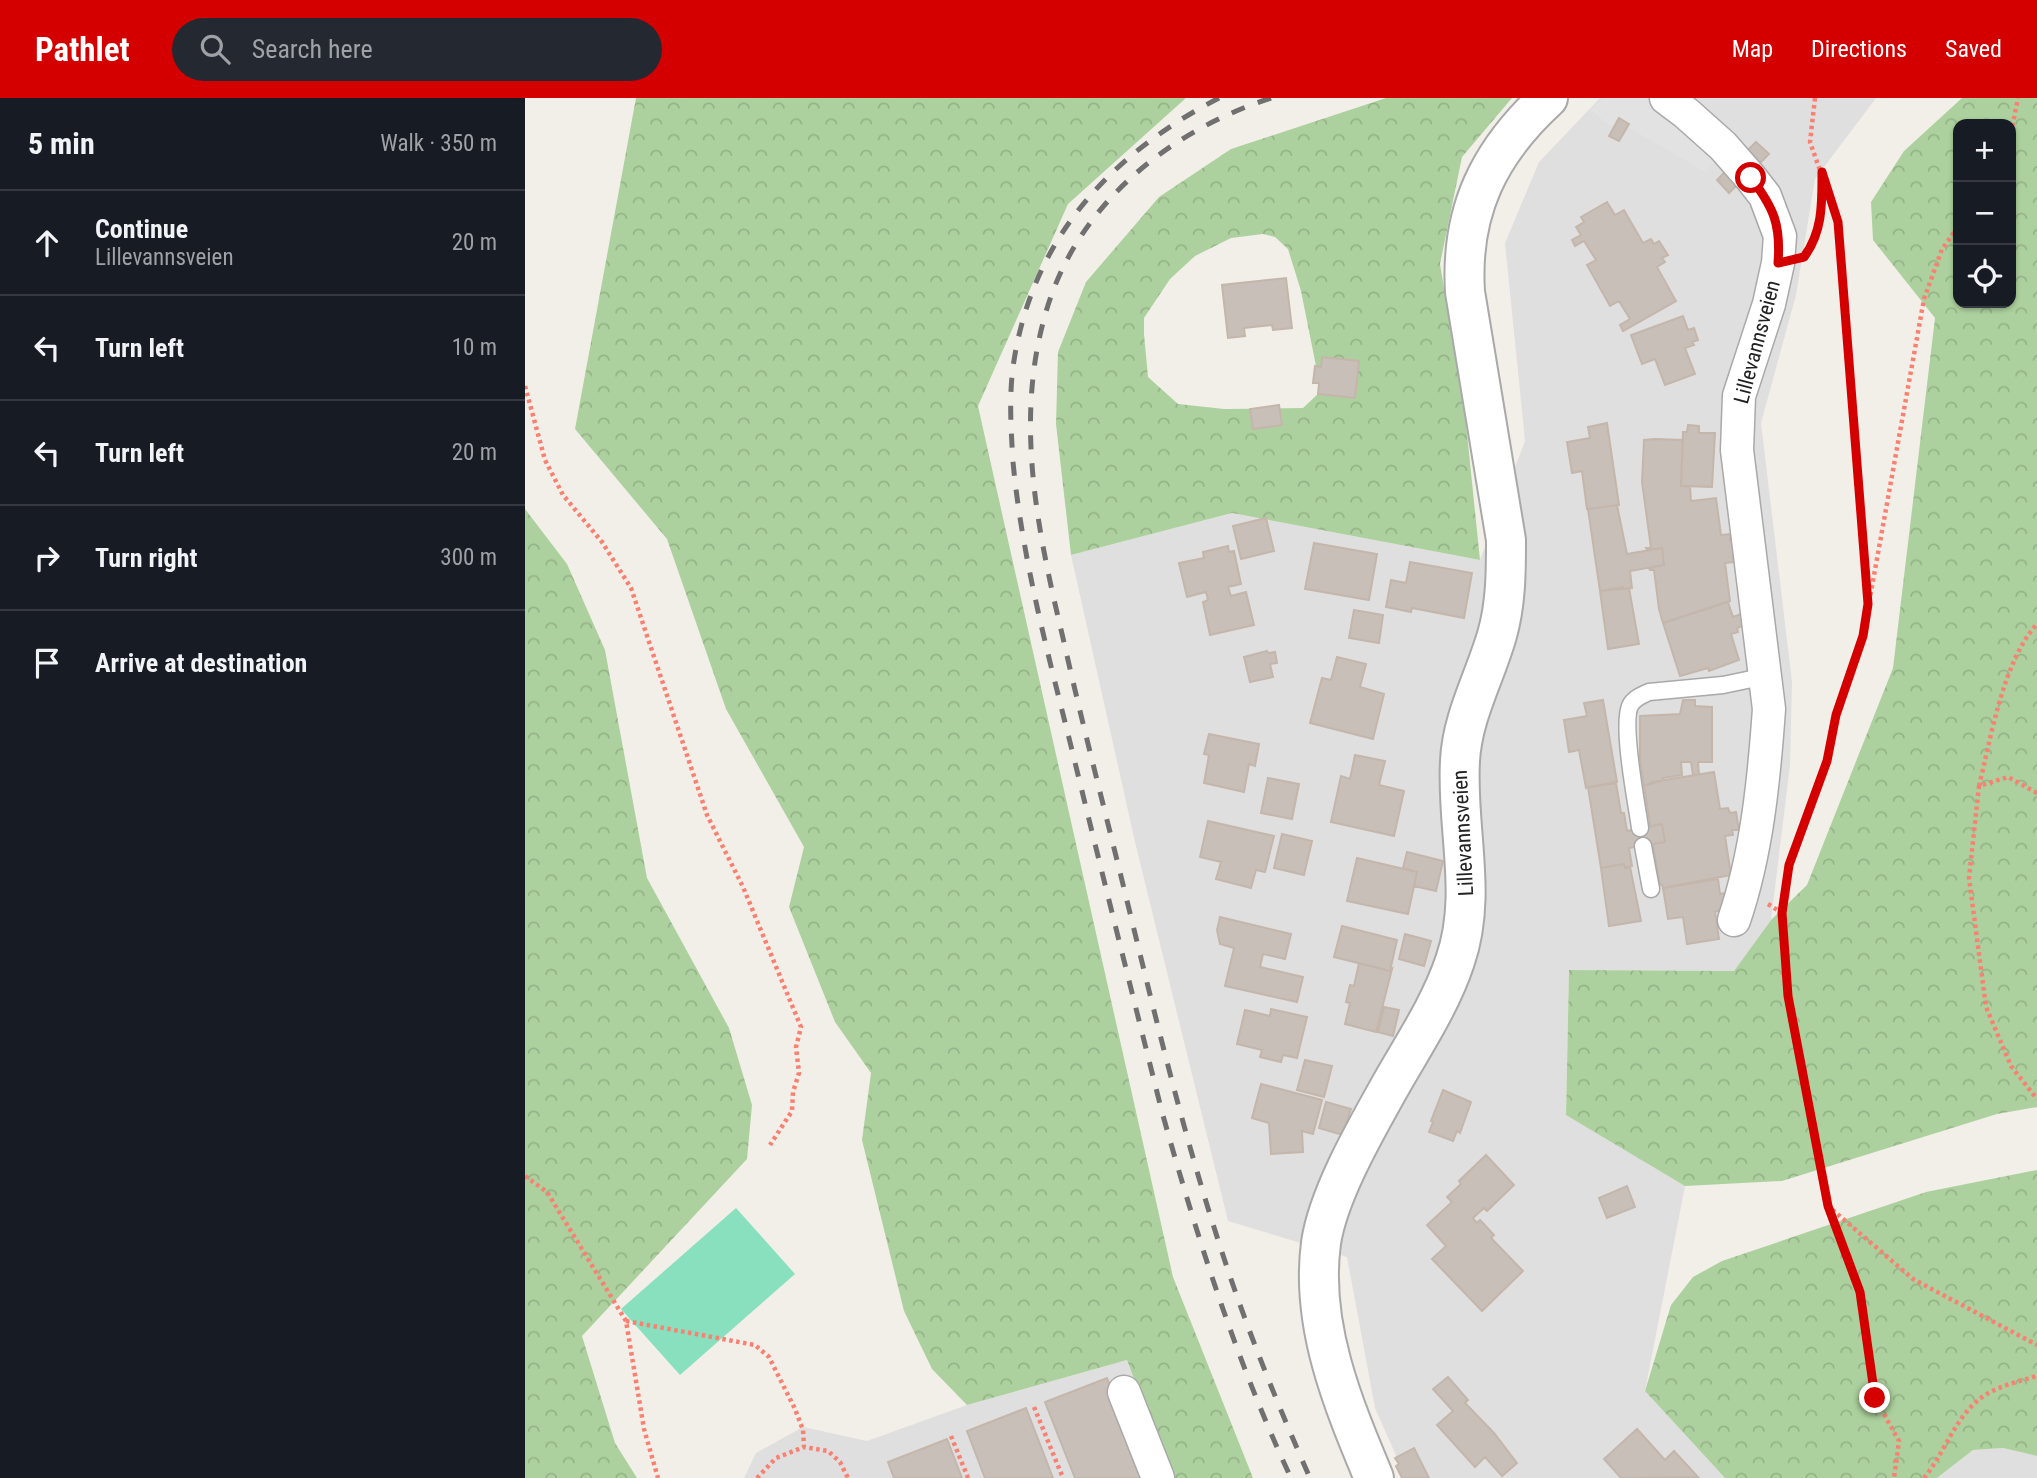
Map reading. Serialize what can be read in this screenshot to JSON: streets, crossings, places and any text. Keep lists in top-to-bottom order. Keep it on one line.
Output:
{"streets":{"street":["Lillevannsveien"]},"page":{"header":"Pathlet","search":"Search here","nav":["Map","Directions","Saved"],"heading":["5 min","Walk · 350 m"],"map_buttons":["+","−"],"list":[["Continue","Lillevannsveien","20 m"],["Turn left","10 m"],["Turn left","20 m"],["Turn right","300 m"],"Arrive at destination"]}}
